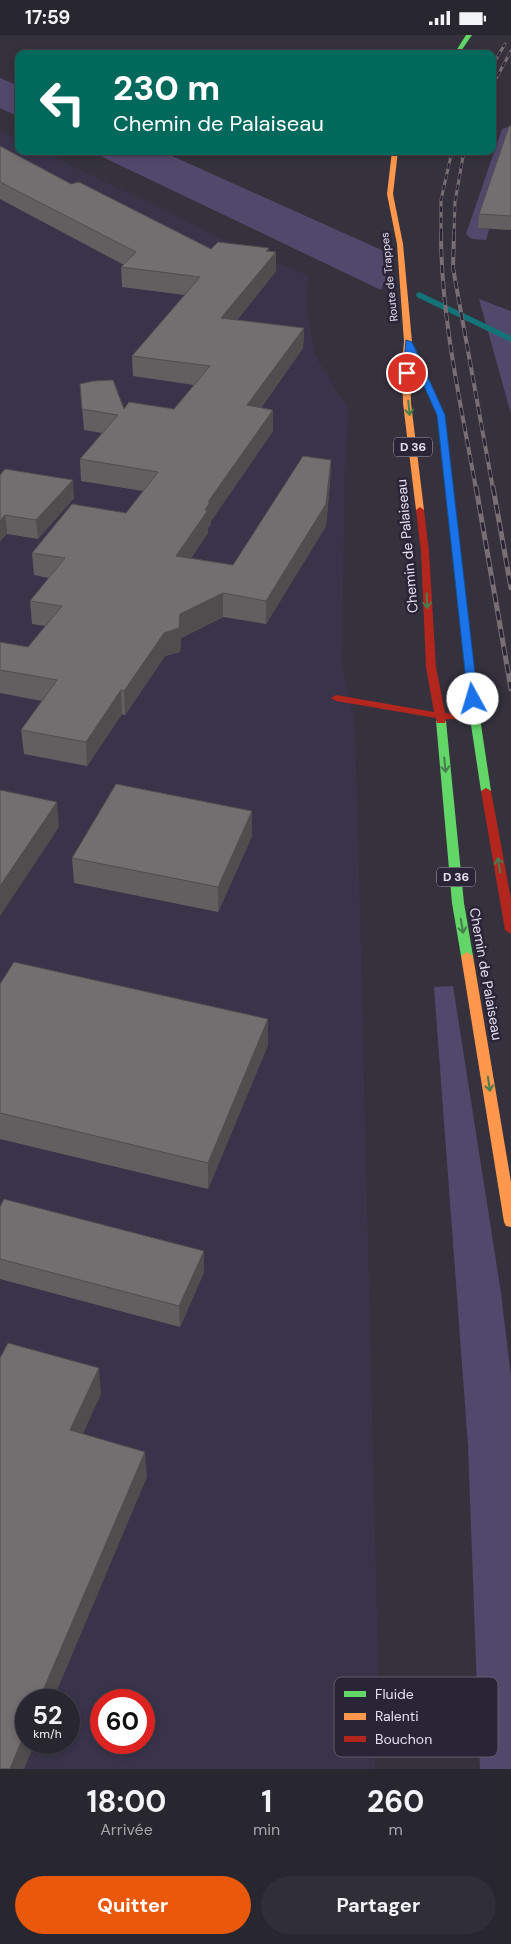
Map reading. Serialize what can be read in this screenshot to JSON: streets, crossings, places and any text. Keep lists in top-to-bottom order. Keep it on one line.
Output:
{"streets":{"main road":["Route de Trappes","D 36","Chemin de Palaiseau"]},"crossings":[["Route de Trappes","D 36"],["Route de Trappes","Chemin de Palaiseau"],["D 36","Chemin de Palaiseau"]],"legend":["Fluide","Ralenti","Bouchon"],"page":{"status":"17:59","turn":["230 m","Chemin de Palaiseau"],"speed":"52 km/h","limit":"60","eta":["18:00","Arrivée","1","min","260","m"],"buttons":["Quitter","Partager"]}}
